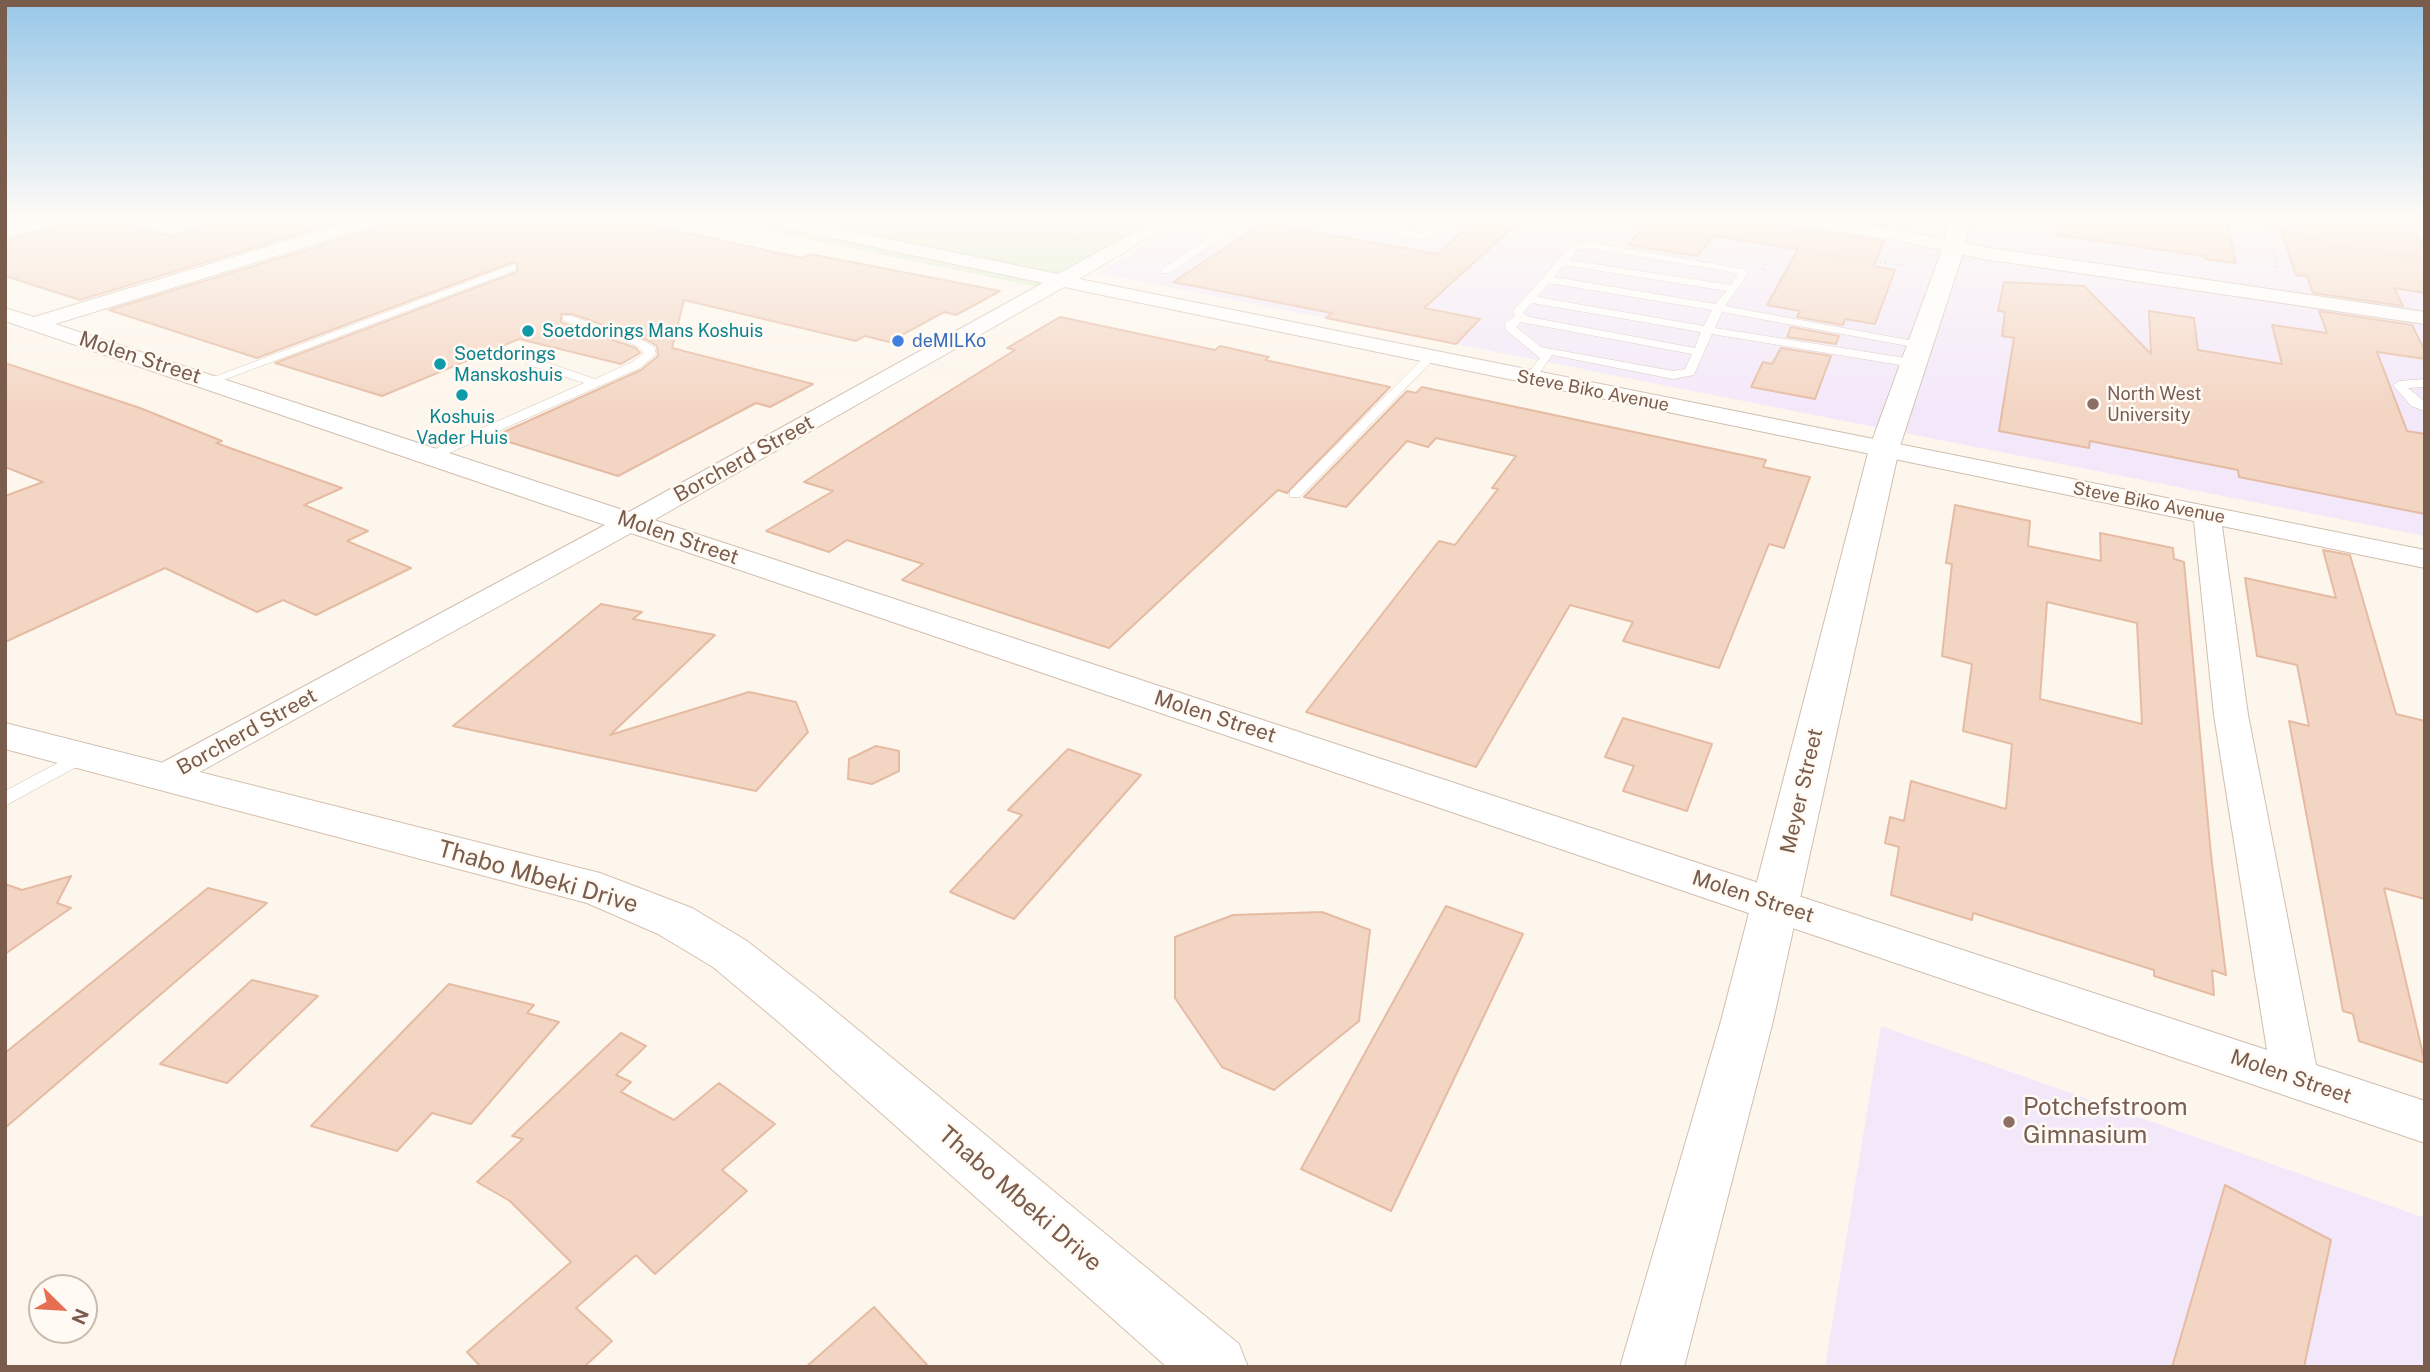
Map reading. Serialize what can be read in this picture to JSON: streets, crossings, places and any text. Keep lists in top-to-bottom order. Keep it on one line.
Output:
{"streets":{"street":["Molen Street","Steve Biko Avenue","Borcherd Street","Meyer Street","Thabo Mbeki Drive"]},"crossings":[["Molen Street","Borcherd Street"],["Molen Street","Meyer Street"],["Steve Biko Avenue","Meyer Street"],["Borcherd Street","Thabo Mbeki Drive"]],"places":["Soetdorings Mans Koshuis","deMILKo","Soetdorings Manskoshuis","Koshuis Vader Huis","North West University","Potchefstroom Gimnasium"],"north":"bottom right"}
